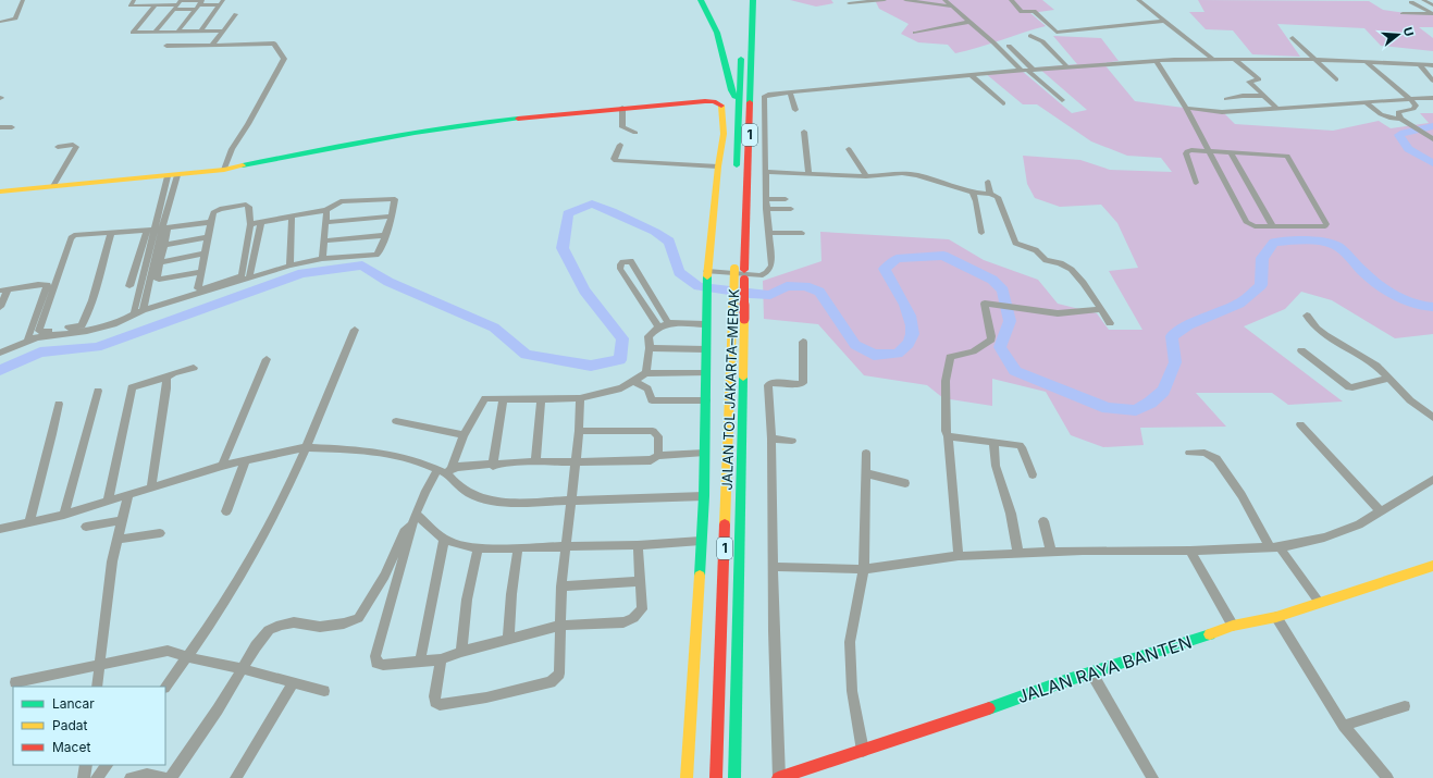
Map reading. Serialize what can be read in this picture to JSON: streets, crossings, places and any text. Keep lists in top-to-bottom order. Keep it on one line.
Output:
{"streets":{"main road":["1","JALAN TOL JAKARTA–MERAK","JALAN RAYA BANTEN"]},"legend":["Lancar","Padat","Macet"],"north":"right"}
